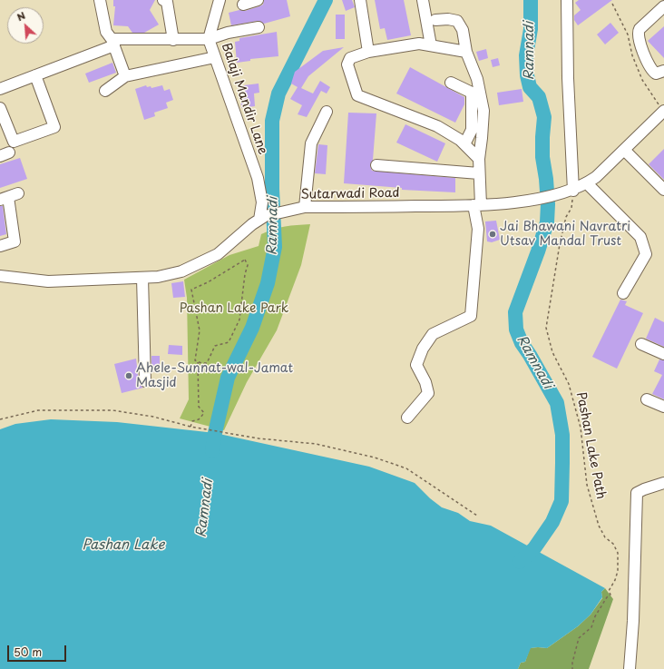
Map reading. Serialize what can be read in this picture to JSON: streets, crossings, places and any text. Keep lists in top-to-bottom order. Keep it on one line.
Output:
{"streets":{"street":["Balaji Mandir Lane","Sutarwadi Road"],"path":["Pashan Lake Path"]},"crossings":[["Balaji Mandir Lane","Sutarwadi Road"],["Sutarwadi Road","Pashan Lake Path"]],"water":["Ramnadi","Pashan Lake"],"parks":["Pashan Lake Park"],"places":["Jai Bhawani Navratri Utsav Mandal Trust","Ahele-Sunnat-wal-Jamat Masjid"],"scale_bar":"50 m","north":"top left"}
